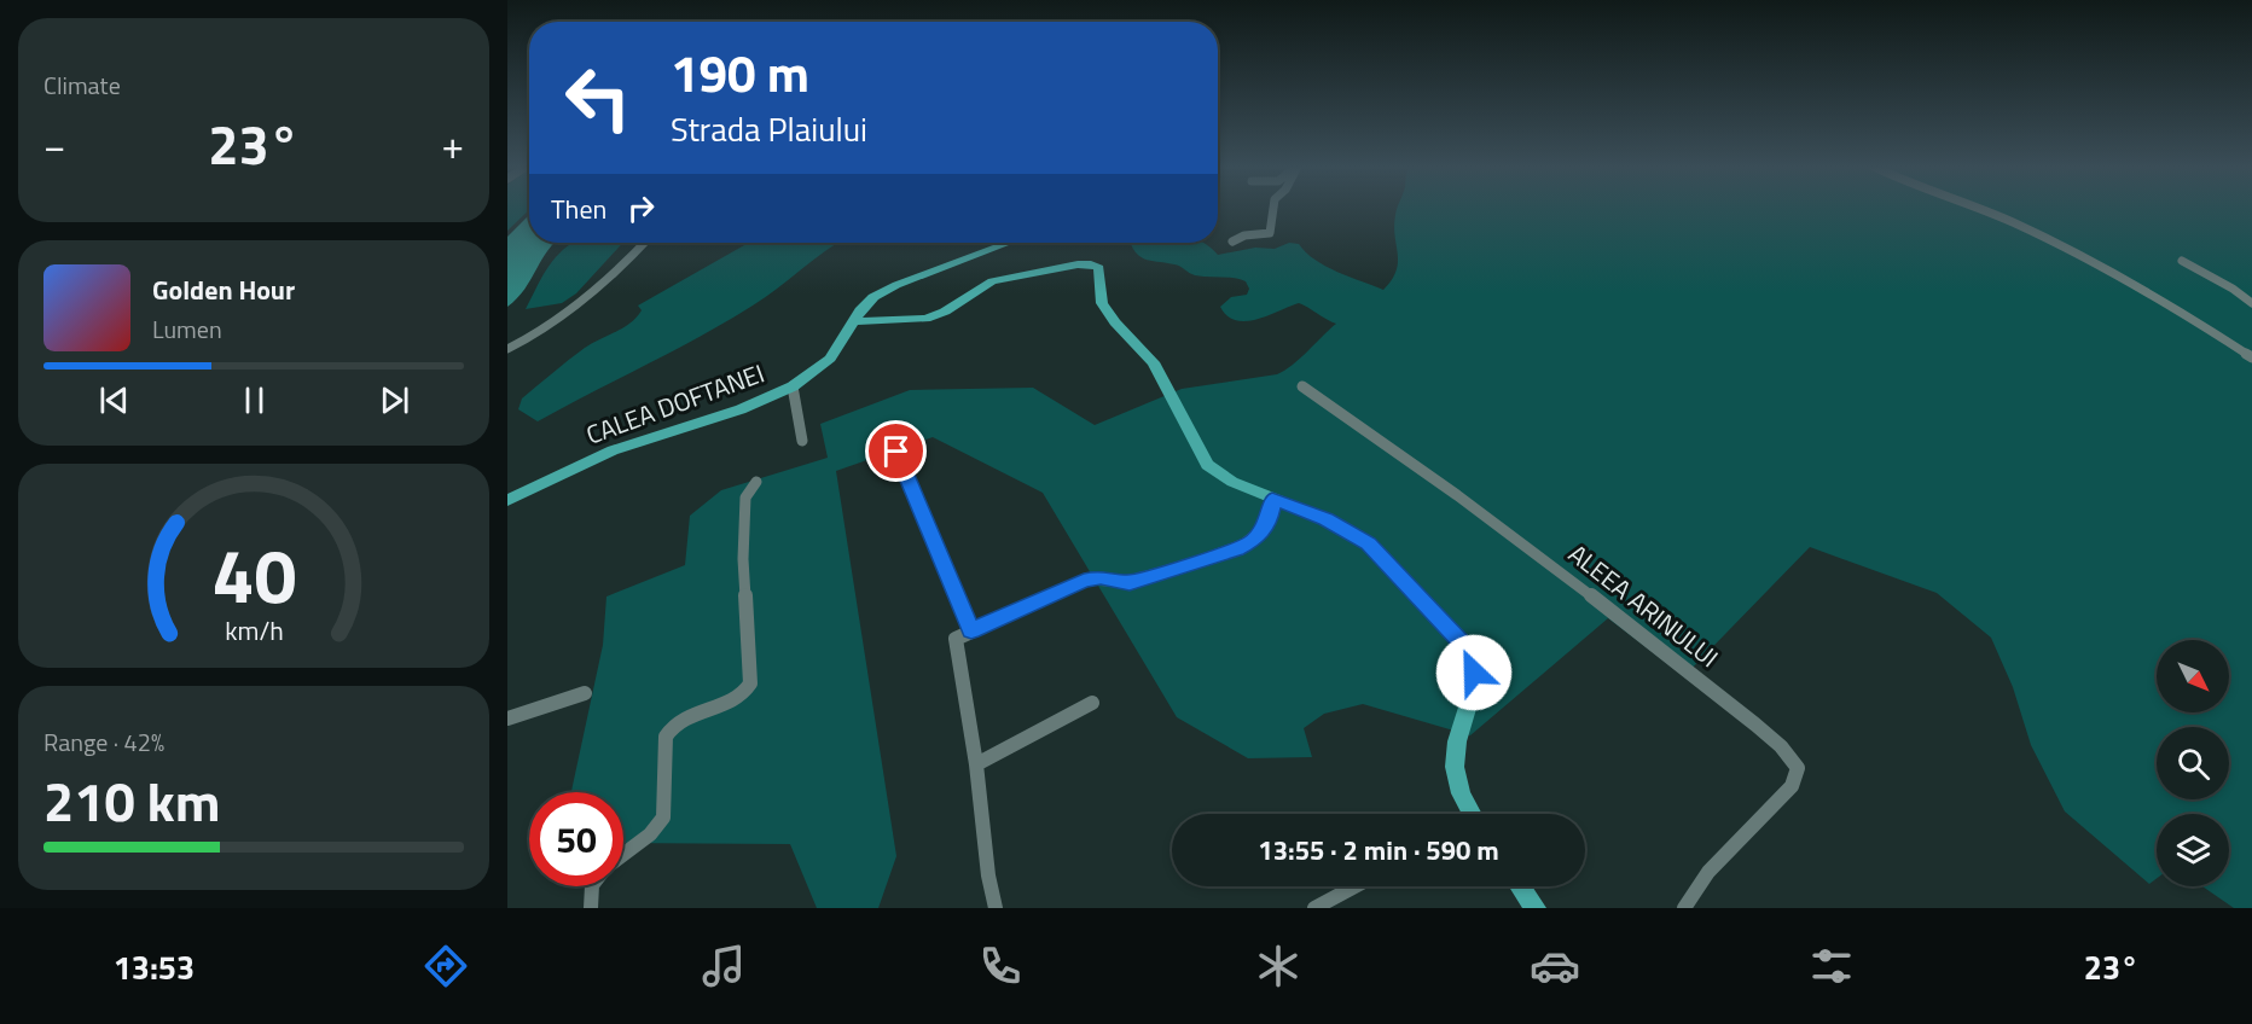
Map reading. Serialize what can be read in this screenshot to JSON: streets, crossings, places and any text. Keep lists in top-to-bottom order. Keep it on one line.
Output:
{"streets":{"main road":["CALEA DOFTANEI"],"street":["ALEEA ARINULUI"]},"north":"bottom right","page":{"tile":["Climate",["Range · 42%","210 km"]],"turn":["190 m","Strada Plaiului"],"heat":["−","23°","+"],"then":"Then","song":["Golden Hour","Lumen"],"limit":"50","trip":"13:55 · 2 min · 590 m","tabs":["13:53","23°"],"gauge":["40","km/h"]}}
